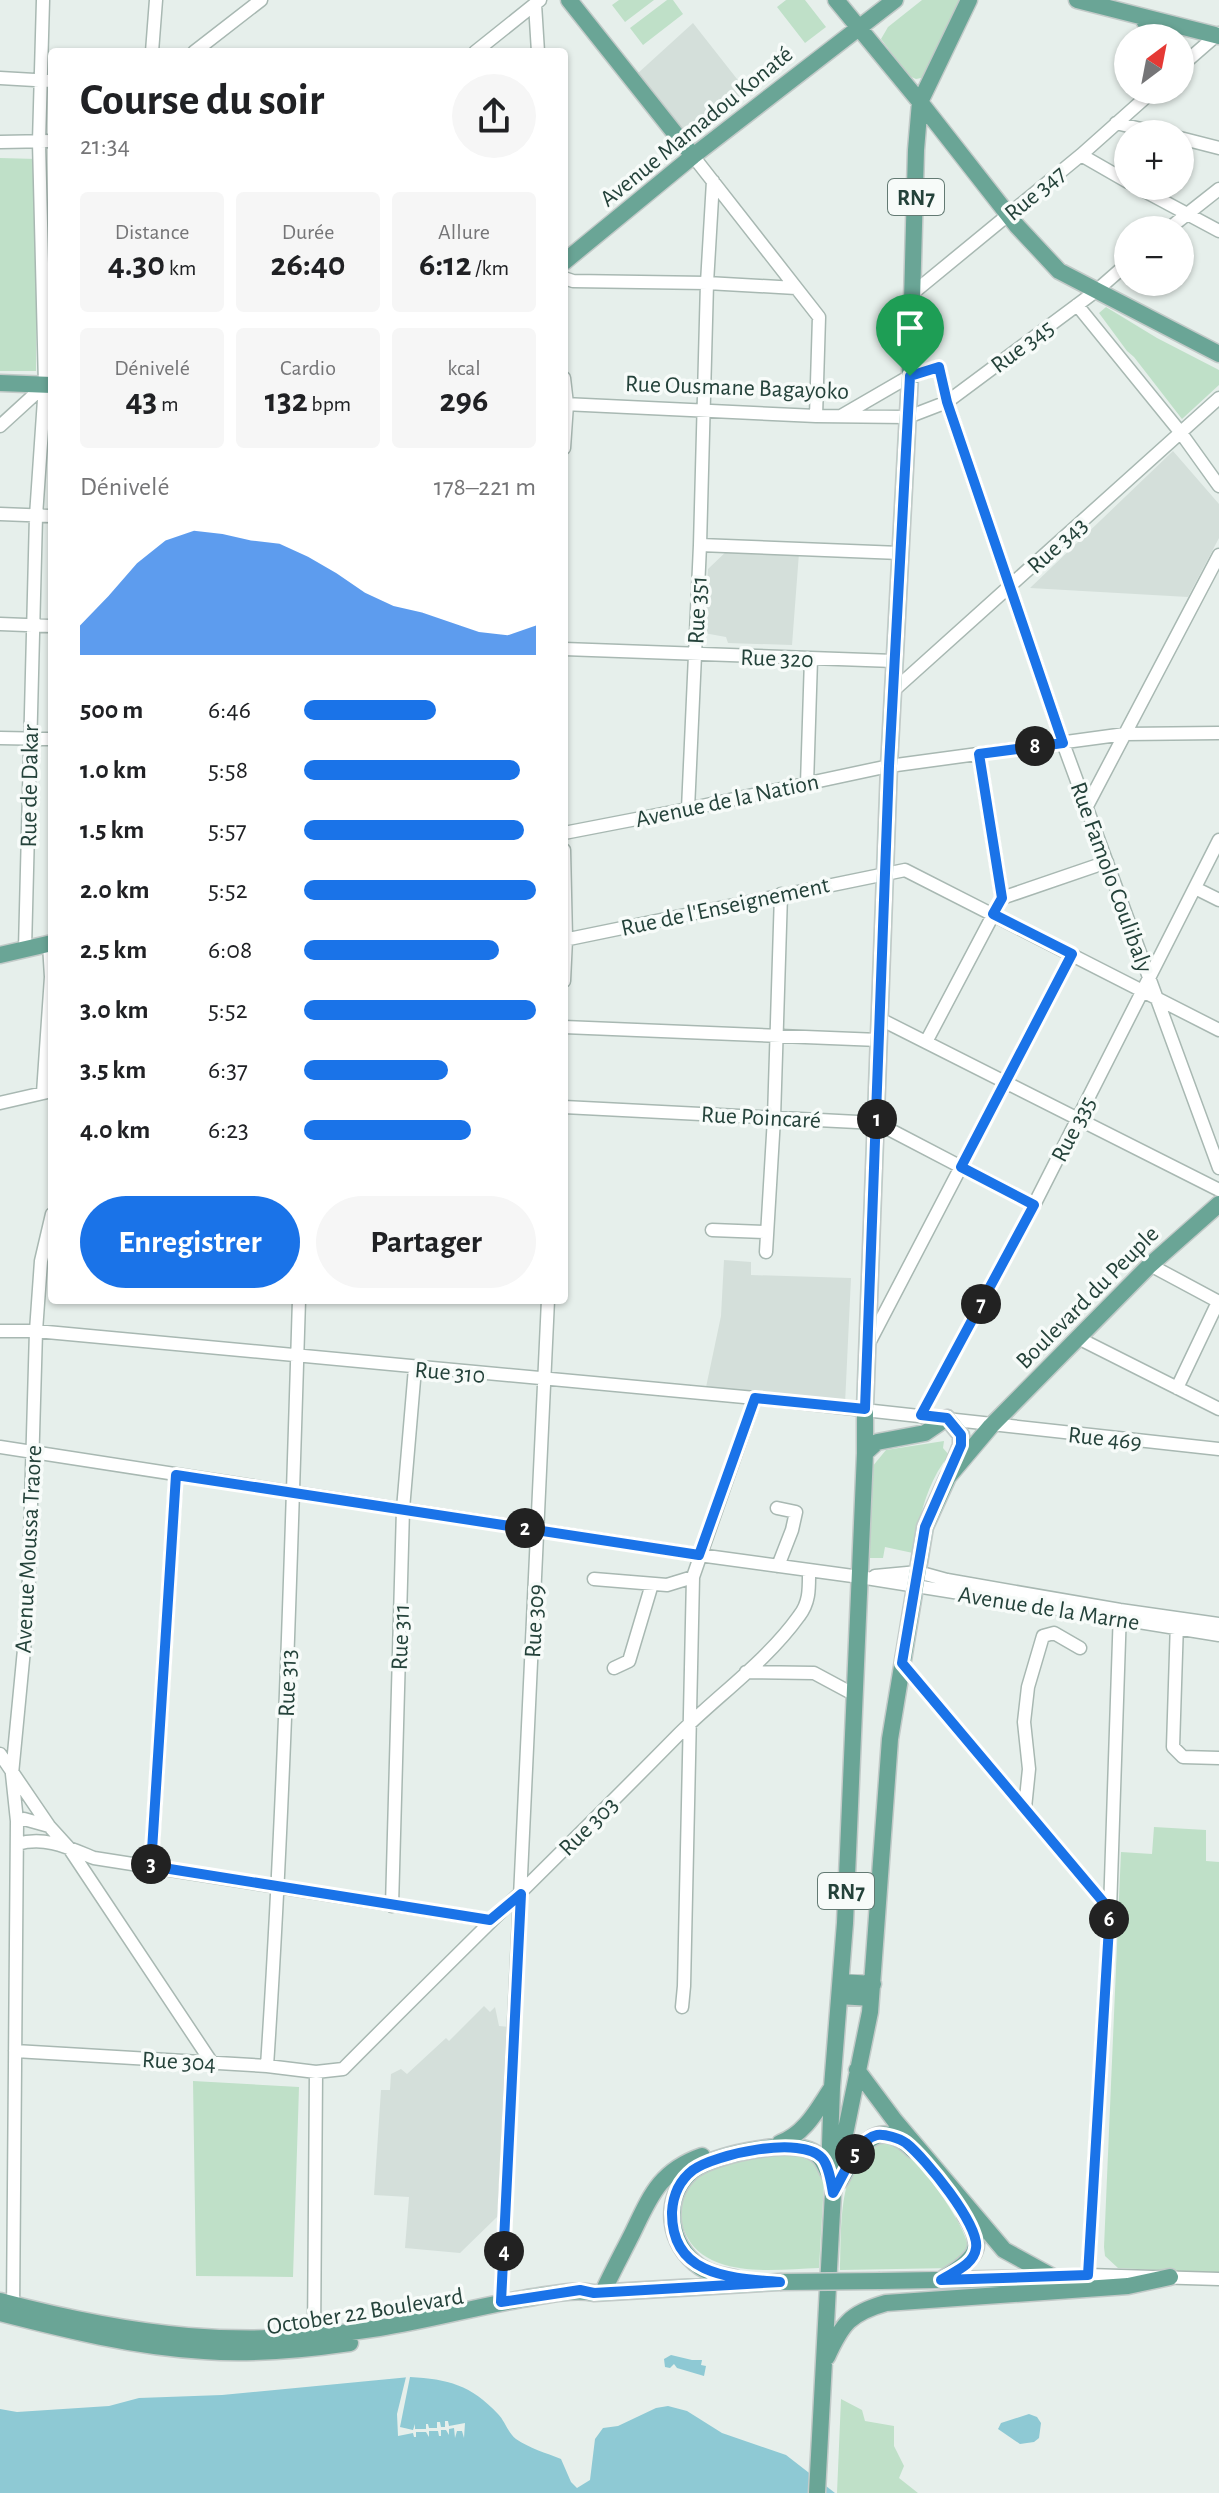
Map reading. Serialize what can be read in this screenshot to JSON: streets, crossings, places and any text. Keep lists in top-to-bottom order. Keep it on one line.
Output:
{"streets":{"main road":["Avenue Mamadou Konaté","RN7","Boulevard du Peuple","October 22 Boulevard"],"street":["Rue 347","Rue 345","Rue Ousmane Bagayoko","Rue 343","Rue 351","Rue 320","Rue de Dakar","Avenue de la Nation","Rue Famolo Coulibaly","Rue de l'Enseignement","Rue Poincaré","Rue 335","Rue 310","Rue 469","Avenue Moussa Traore","Avenue de la Marne","Rue 309","Rue 311","Rue 313","Rue 303","Rue 304"]},"crossings":[["Rue 347","RN7"],["RN7","Rue 345"],["RN7","Rue Ousmane Bagayoko"],["RN7","Rue 343"],["RN7","Rue 320"],["RN7","Avenue de la Nation"],["RN7","Rue Famolo Coulibaly"],["RN7","Rue de l'Enseignement"],["RN7","Rue Poincaré"],["RN7","Rue 310"],["RN7","Avenue de la Marne"],["Rue 345","Rue Ousmane Bagayoko"],["Rue 345","Rue Famolo Coulibaly"],["Rue Ousmane Bagayoko","Rue 351"],["Rue 343","Rue Famolo Coulibaly"],["Rue 351","Rue 320"],["Rue 351","Avenue de la Nation"],["Avenue de la Nation","Rue Famolo Coulibaly"],["Rue Famolo Coulibaly","Rue de l'Enseignement"],["Rue Famolo Coulibaly","Rue 335"],["Rue de l'Enseignement","Rue 335"],["Rue Poincaré","Rue 335"],["Rue 335","Rue 310"],["Rue 335","Rue 469"],["Boulevard du Peuple","Rue 469"],["Rue 310","Rue 469"],["Rue 310","Avenue Moussa Traore"],["Rue 310","Rue 309"],["Rue 310","Rue 311"],["Rue 310","Rue 313"],["Avenue Moussa Traore","Avenue de la Marne"],["Avenue Moussa Traore","Rue 304"],["Avenue de la Marne","Rue 309"],["Avenue de la Marne","Rue 311"],["Avenue de la Marne","Rue 313"],["Avenue de la Marne","Rue 303"],["Rue 309","Rue 303"],["Rue 313","Rue 304"],["Rue 303","Rue 304"]],"north":"top right","page":{"map_buttons":["+","−"],"heading":["Course du soir","21:34"],"stats":[["Distance","4.30 km"],["Durée","26:40"],["Allure","6:12 /km"],["Dénivelé","43 m"],["Cardio","132 bpm"],["kcal","296"]],"chart":["Dénivelé","178–221 m"],"list":[{"name":"500 m","note":"6:46"},{"name":"1.0 km","note":"5:58"},{"name":"1.5 km","note":"5:57"},{"name":"2.0 km","note":"5:52"},{"name":"2.5 km","note":"6:08"},{"name":"3.0 km","note":"5:52"},{"name":"3.5 km","note":"6:37"},{"name":"4.0 km","note":"6:23"}],"pins":["8","1","7","2","3","6","5","4"],"buttons":["Enregistrer","Partager"]}}
